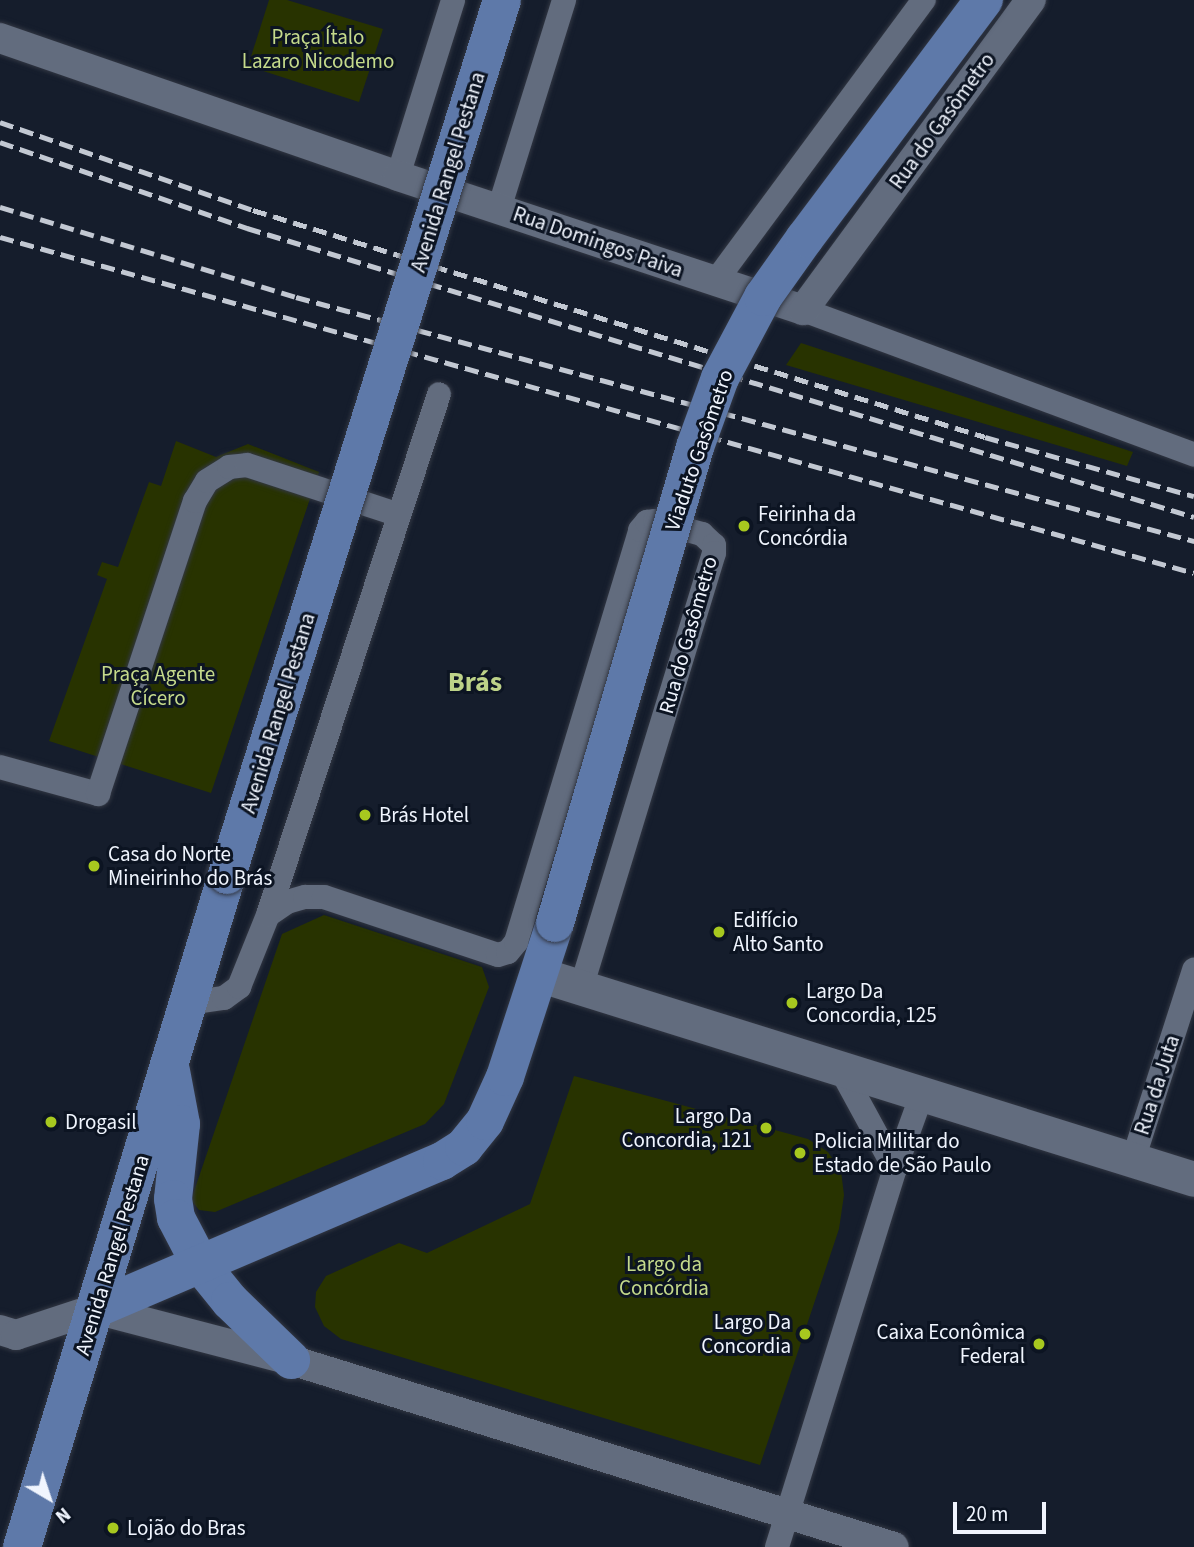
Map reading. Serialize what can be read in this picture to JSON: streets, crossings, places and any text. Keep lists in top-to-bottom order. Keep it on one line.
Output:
{"streets":{"main road":["Avenida Rangel Pestana","Viaduto Gasômetro"],"street":["Rua do Gasômetro","Rua Domingos Paiva","Rua da Juta"]},"crossings":[["Rua do Gasômetro","Rua Domingos Paiva"]],"districts":["Brás"],"parks":["Praça Ítalo Lazaro Nicodemo","Praça Agente Cícero","Largo da Concórdia"],"places":["Feirinha da Concórdia","Brás Hotel","Casa do Norte Mineirinho do Brás","Edifício Alto Santo","Largo Da Concordia, 125","Drogasil","Largo Da Concordia, 121","Policia Militar do Estado de São Paulo","Largo Da Concordia","Caixa Econômica Federal","Lojão do Bras"],"scale_bar":"20 m","north":"bottom right"}
